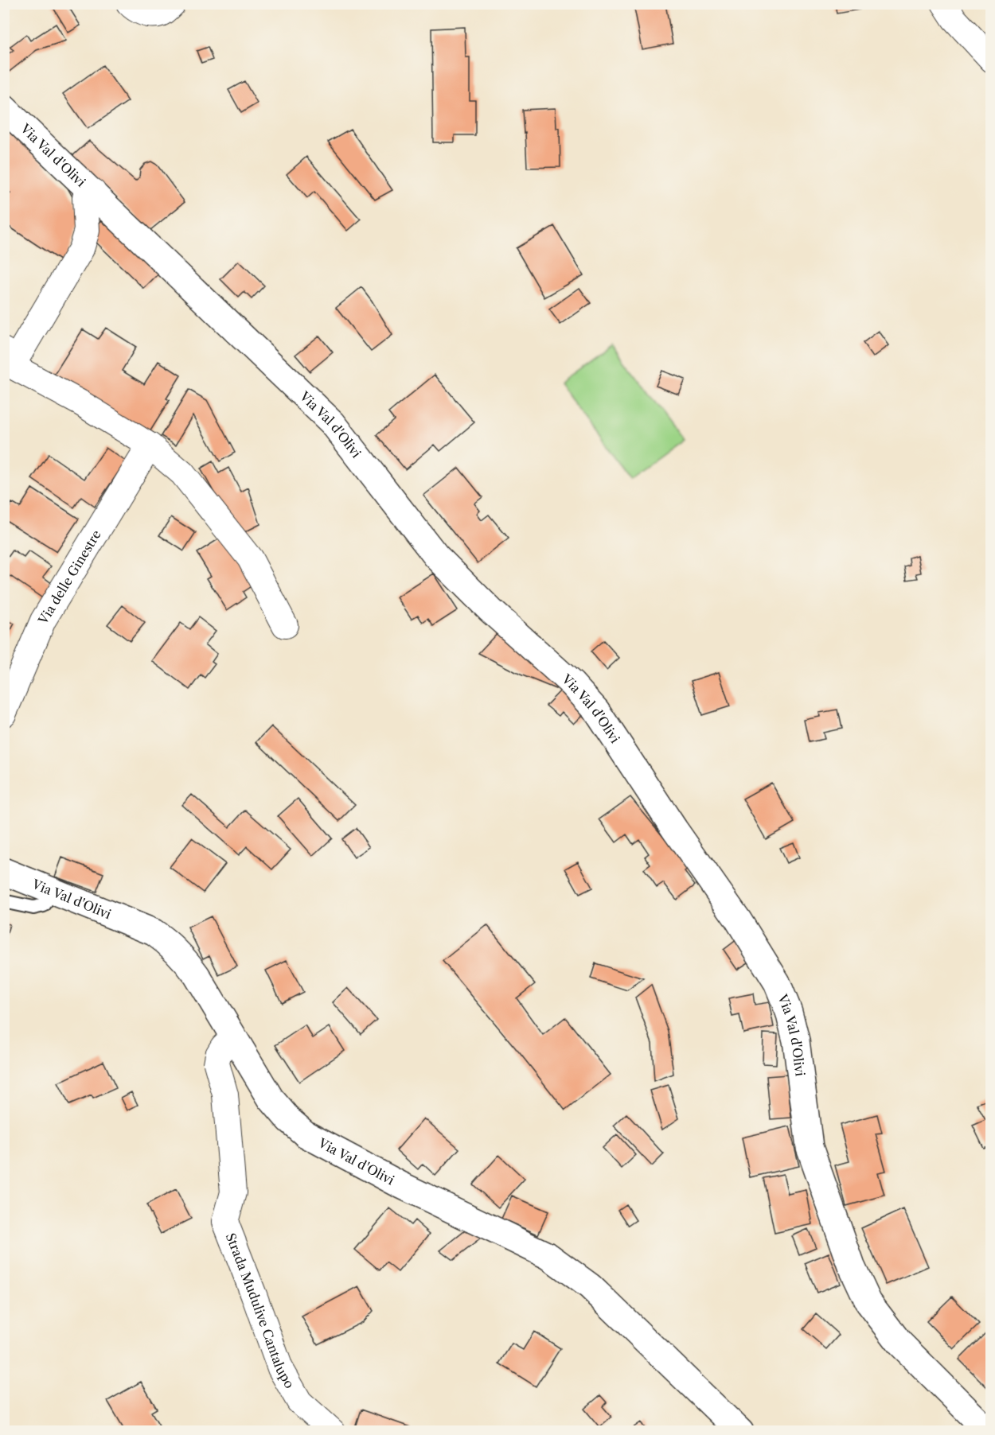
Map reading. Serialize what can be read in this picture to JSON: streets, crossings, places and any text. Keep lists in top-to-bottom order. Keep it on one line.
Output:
{"streets":{"street":["Via Val d'Olivi","Via delle Ginestre","Strada Mudulive Cantalupo"]},"crossings":[["Via Val d'Olivi","Strada Mudulive Cantalupo"]]}
